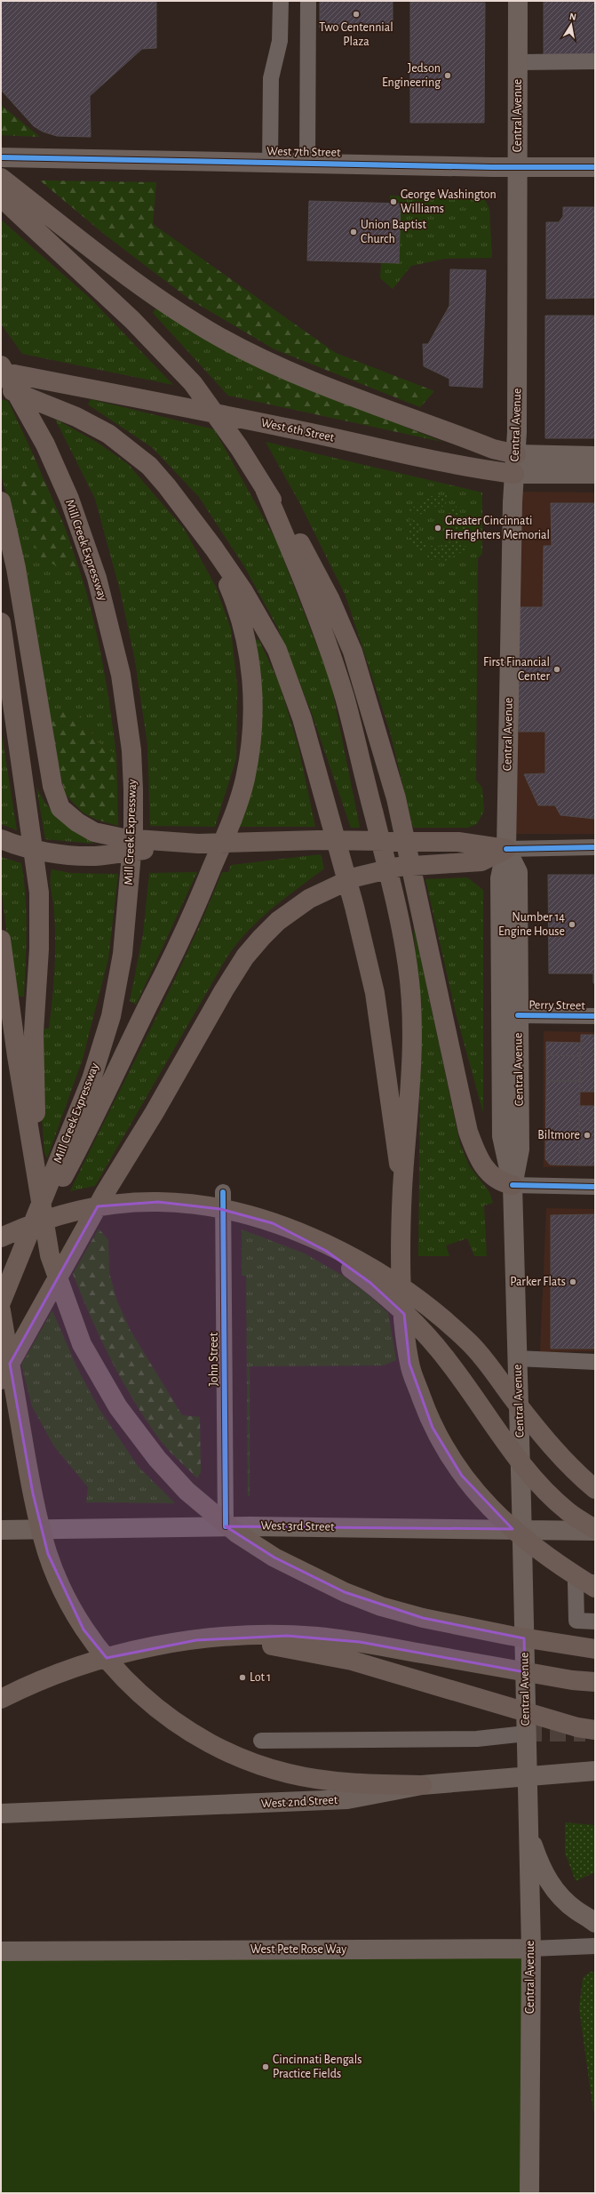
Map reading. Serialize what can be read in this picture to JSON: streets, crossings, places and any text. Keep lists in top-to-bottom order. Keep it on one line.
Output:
{"streets":{"highway":["West 6th Street","Mill Creek Expressway"],"main road":["Central Avenue","West 7th Street","West 3rd Street","West 2nd Street","West Pete Rose Way"],"street":["Perry Street","John Street"]},"crossings":[["Central Avenue","West 7th Street"],["Central Avenue","West 6th Street"],["Central Avenue","Perry Street"],["Central Avenue","West 3rd Street"],["Central Avenue","West Pete Rose Way"],["John Street","West 3rd Street"]],"places":["Two Centennial Plaza","Jedson Engineering","George Washington Williams","Union Baptist Church","Greater Cincinnati Firefighters Memorial","First Financial Center","Number 14 Engine House","Biltmore","Parker Flats","Lot 1","Cincinnati Bengals Practice Fields"],"north":"top"}
